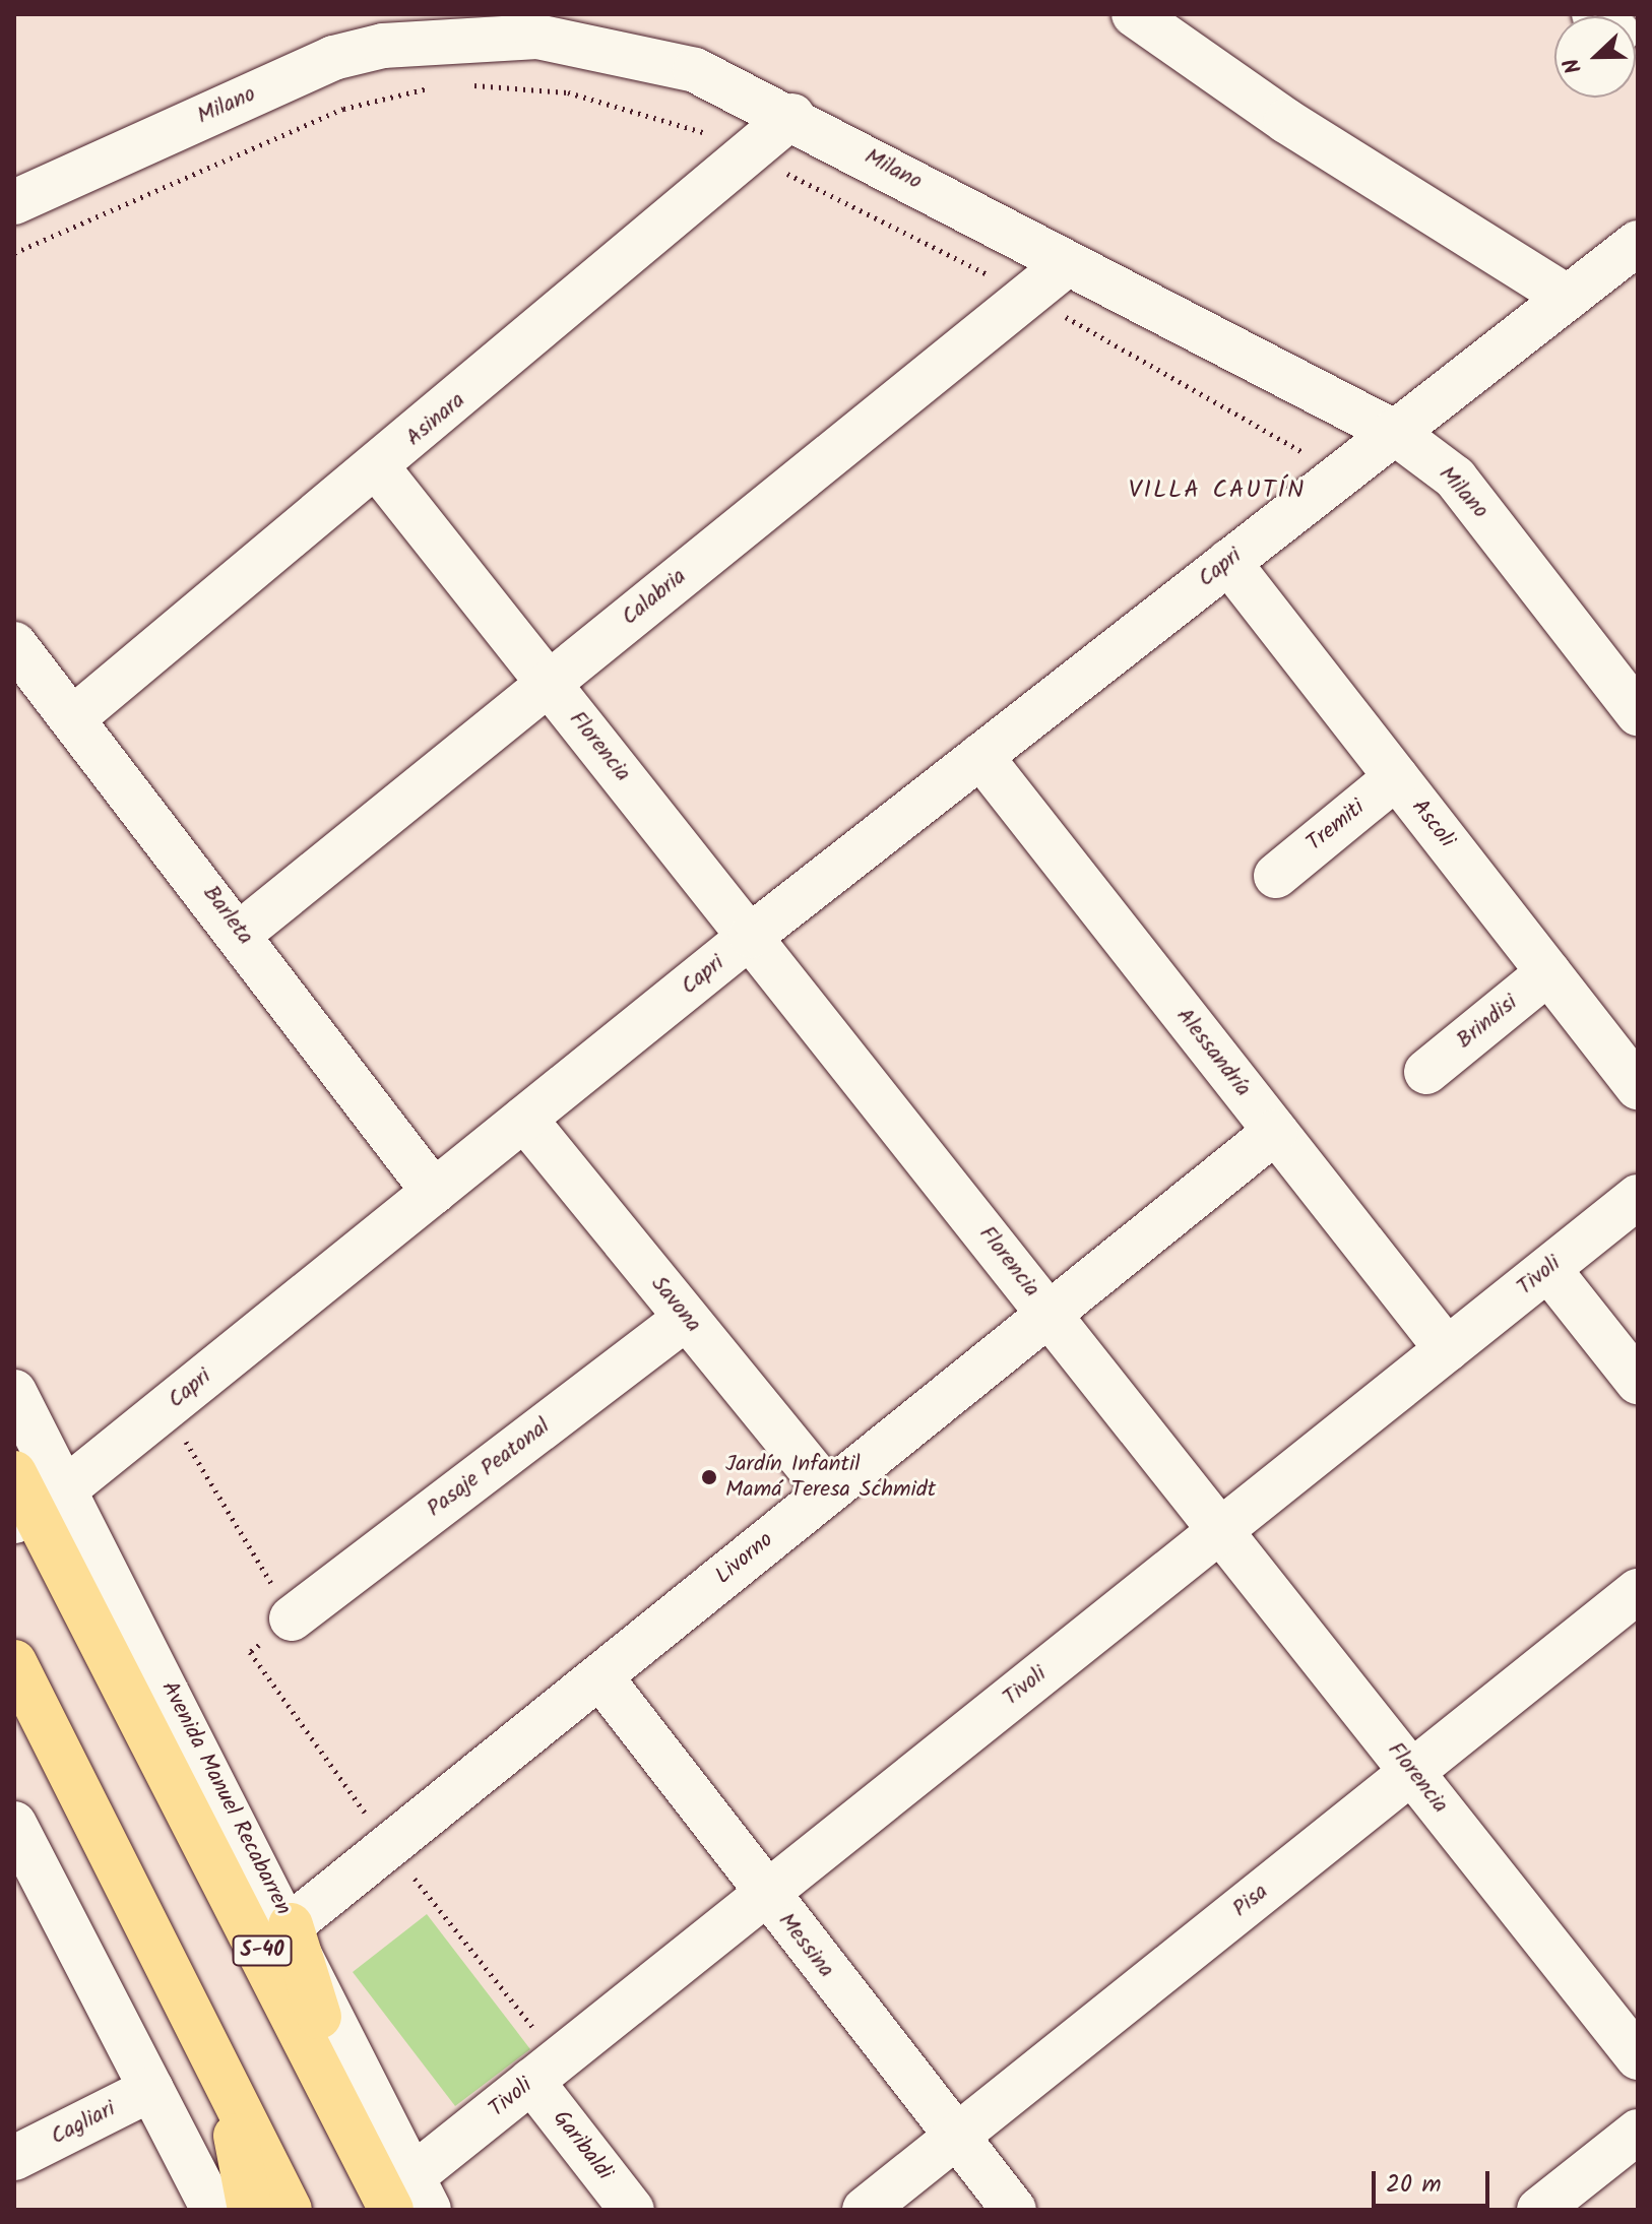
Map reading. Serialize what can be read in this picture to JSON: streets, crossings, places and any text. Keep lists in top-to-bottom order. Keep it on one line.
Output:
{"streets":{"main road":["Avenida Manuel Recabarren","S-40"],"street":["Milano","Asinara","Capri","Calabria","Florencia","Ascoli","Tremiti","Barleta","Brindisi","Alessandría","Tivoli","Savona","Pasaje Peatonal","Livorno","Pisa","Messina","Cagliari","Garibaldi"]},"crossings":[["Milano","Asinara"],["Milano","Capri"],["Milano","Calabria"],["Asinara","Florencia"],["Asinara","Barleta"],["Capri","Florencia"],["Capri","Ascoli"],["Capri","Barleta"],["Capri","Alessandría"],["Capri","Savona"],["Capri","Avenida Manuel Recabarren"],["Calabria","Florencia"],["Calabria","Barleta"],["Florencia","Tivoli"],["Florencia","Livorno"],["Florencia","Pisa"],["Ascoli","Tremiti"],["Ascoli","Brindisi"],["Alessandría","Tivoli"],["Alessandría","Livorno"],["Tivoli","Avenida Manuel Recabarren"],["Tivoli","Messina"],["Tivoli","Garibaldi"],["Savona","Pasaje Peatonal"],["Savona","Livorno"],["Livorno","Avenida Manuel Recabarren"],["Livorno","Messina"],["Pisa","Messina"]],"districts":["VILLA CAUTÍN"],"places":["Jardín Infantil Mamá Teresa Schmidt"],"scale_bar":"20 m","north":"left"}
